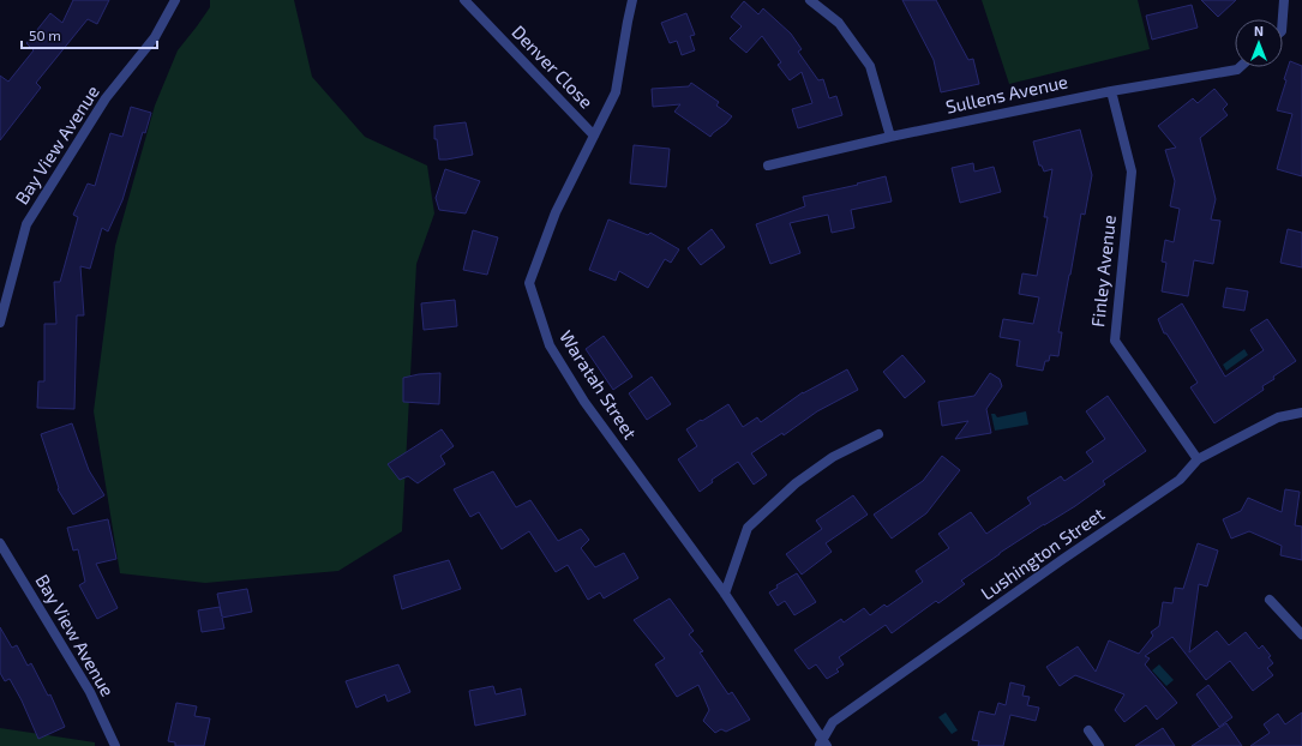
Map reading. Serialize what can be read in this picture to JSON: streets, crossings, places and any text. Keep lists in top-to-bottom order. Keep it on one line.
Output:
{"streets":{"street":["Denver Close","Sullens Avenue","Bay View Avenue","Finley Avenue","Waratah Street","Lushington Street"]},"crossings":[["Denver Close","Waratah Street"],["Sullens Avenue","Finley Avenue"],["Finley Avenue","Lushington Street"],["Waratah Street","Lushington Street"]],"scale_bar":"50 m","north":"top"}
